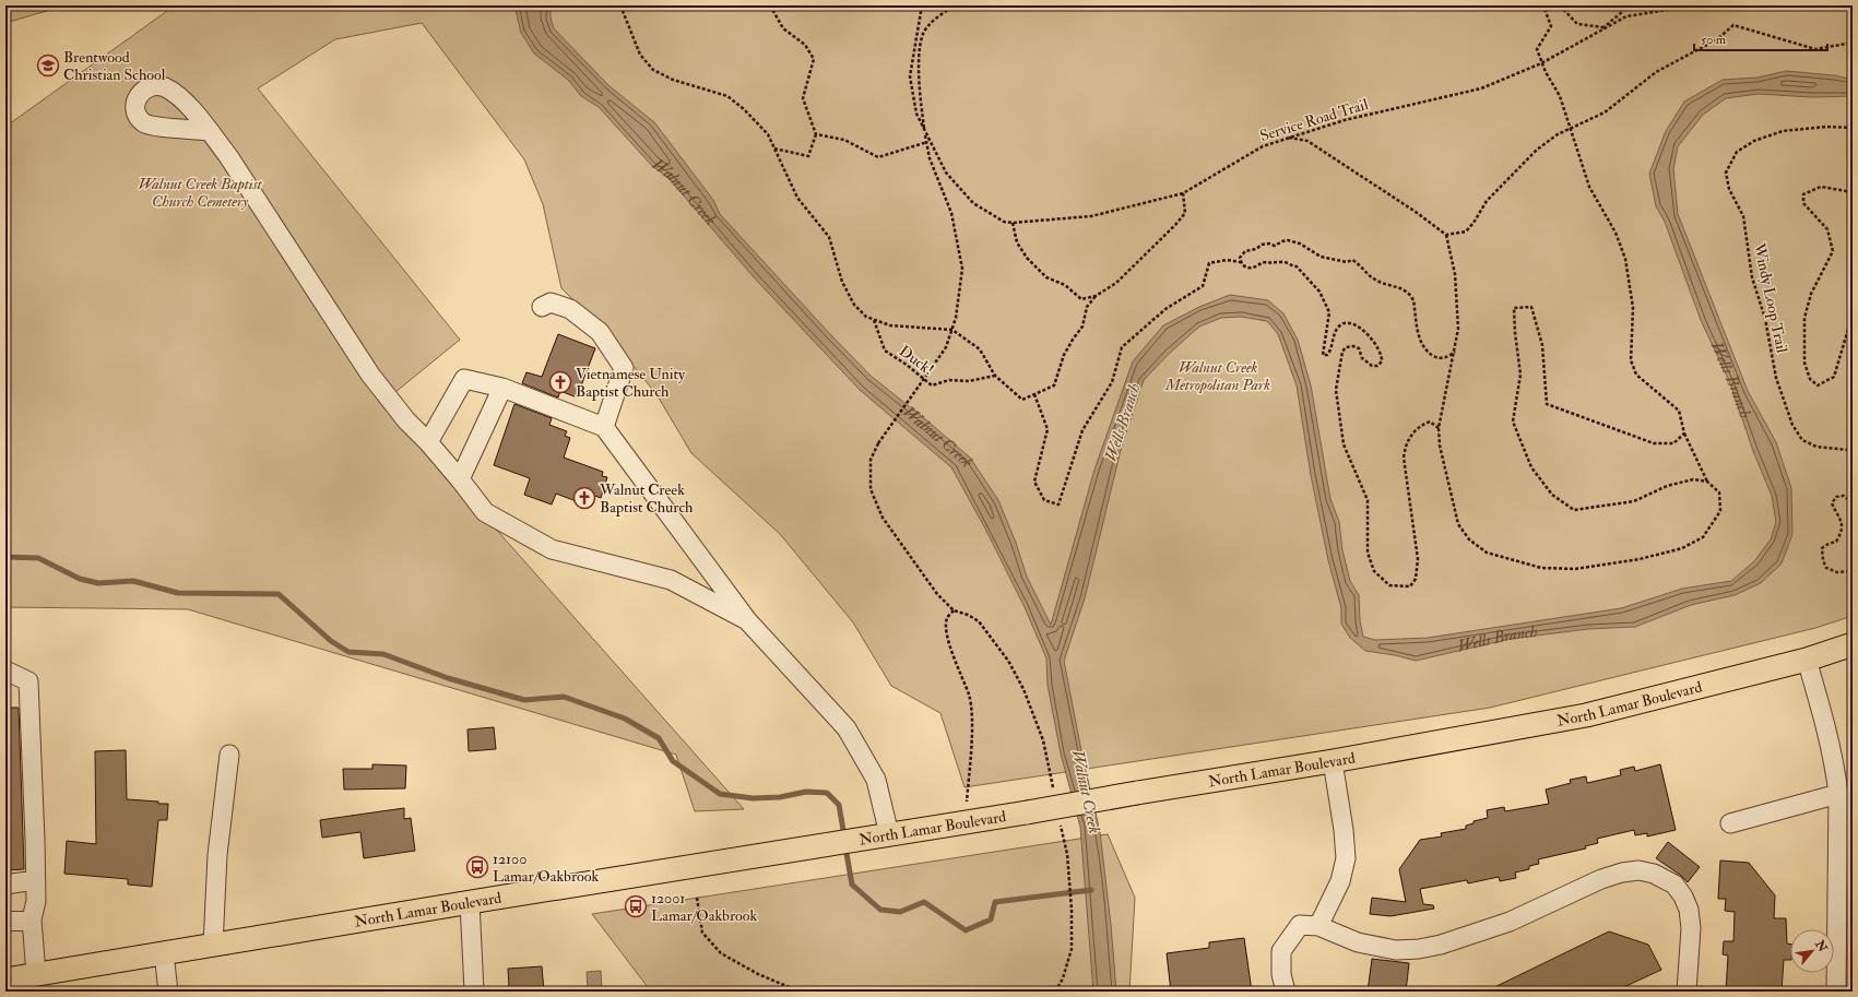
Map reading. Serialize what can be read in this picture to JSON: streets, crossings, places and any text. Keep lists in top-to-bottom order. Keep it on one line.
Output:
{"streets":{"main road":["North Lamar Boulevard"],"path":["Service Road Trail","Windy Loop Trail","Duck!"]},"water":["Walnut Creek","Wells Branch"],"parks":["Walnut Creek Baptist Church Cemetery","Walnut Creek Metropolitan Park"],"places":{"school or university":["Brentwood Christian School"],"church":["Vietnamese Unity Baptist Church","Walnut Creek Baptist Church"],"bus stop":["12100 Lamar/Oakbrook","12001 Lamar/Oakbrook"]},"scale_bar":"50 m","north":"top right"}
